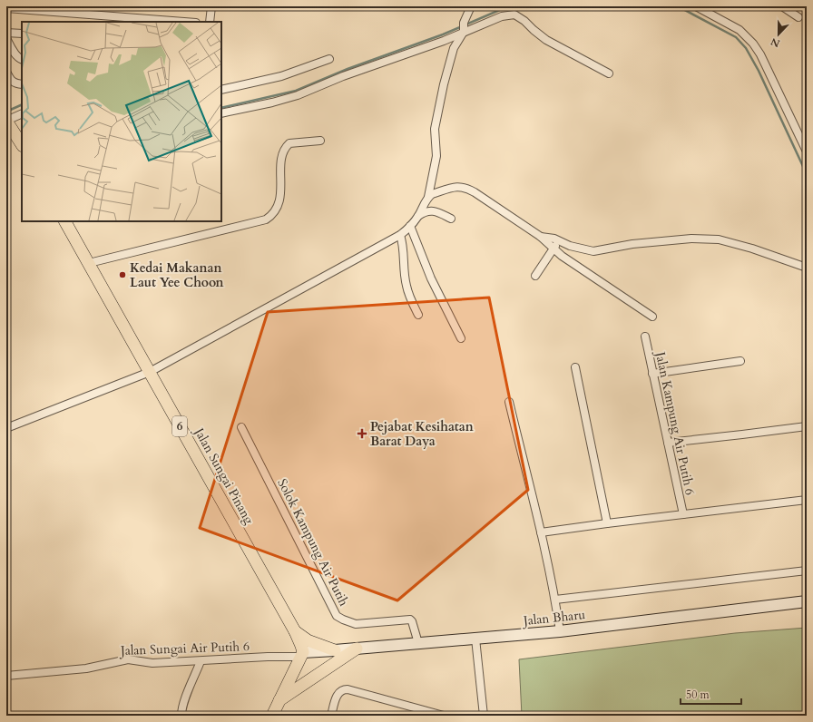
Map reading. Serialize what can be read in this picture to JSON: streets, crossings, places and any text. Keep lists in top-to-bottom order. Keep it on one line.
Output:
{"streets":{"main road":["6","Jalan Sungai Pinang","Jalan Bharu"],"street":["Jalan Kampung Air Putih 6","Solok Kampung Air Putih","Jalan Sungai Air Putih 6"]},"crossings":[["Jalan Sungai Pinang","Jalan Bharu"],["Jalan Sungai Pinang","Jalan Sungai Air Putih 6"],["Solok Kampung Air Putih","Jalan Bharu"],["Jalan Bharu","Jalan Sungai Air Putih 6"]],"places":{"other":["Kedai Makanan Laut Yee Choon"],"health":["Pejabat Kesihatan Barat Daya"]},"scale_bar":"50 m","north":"bottom"}
